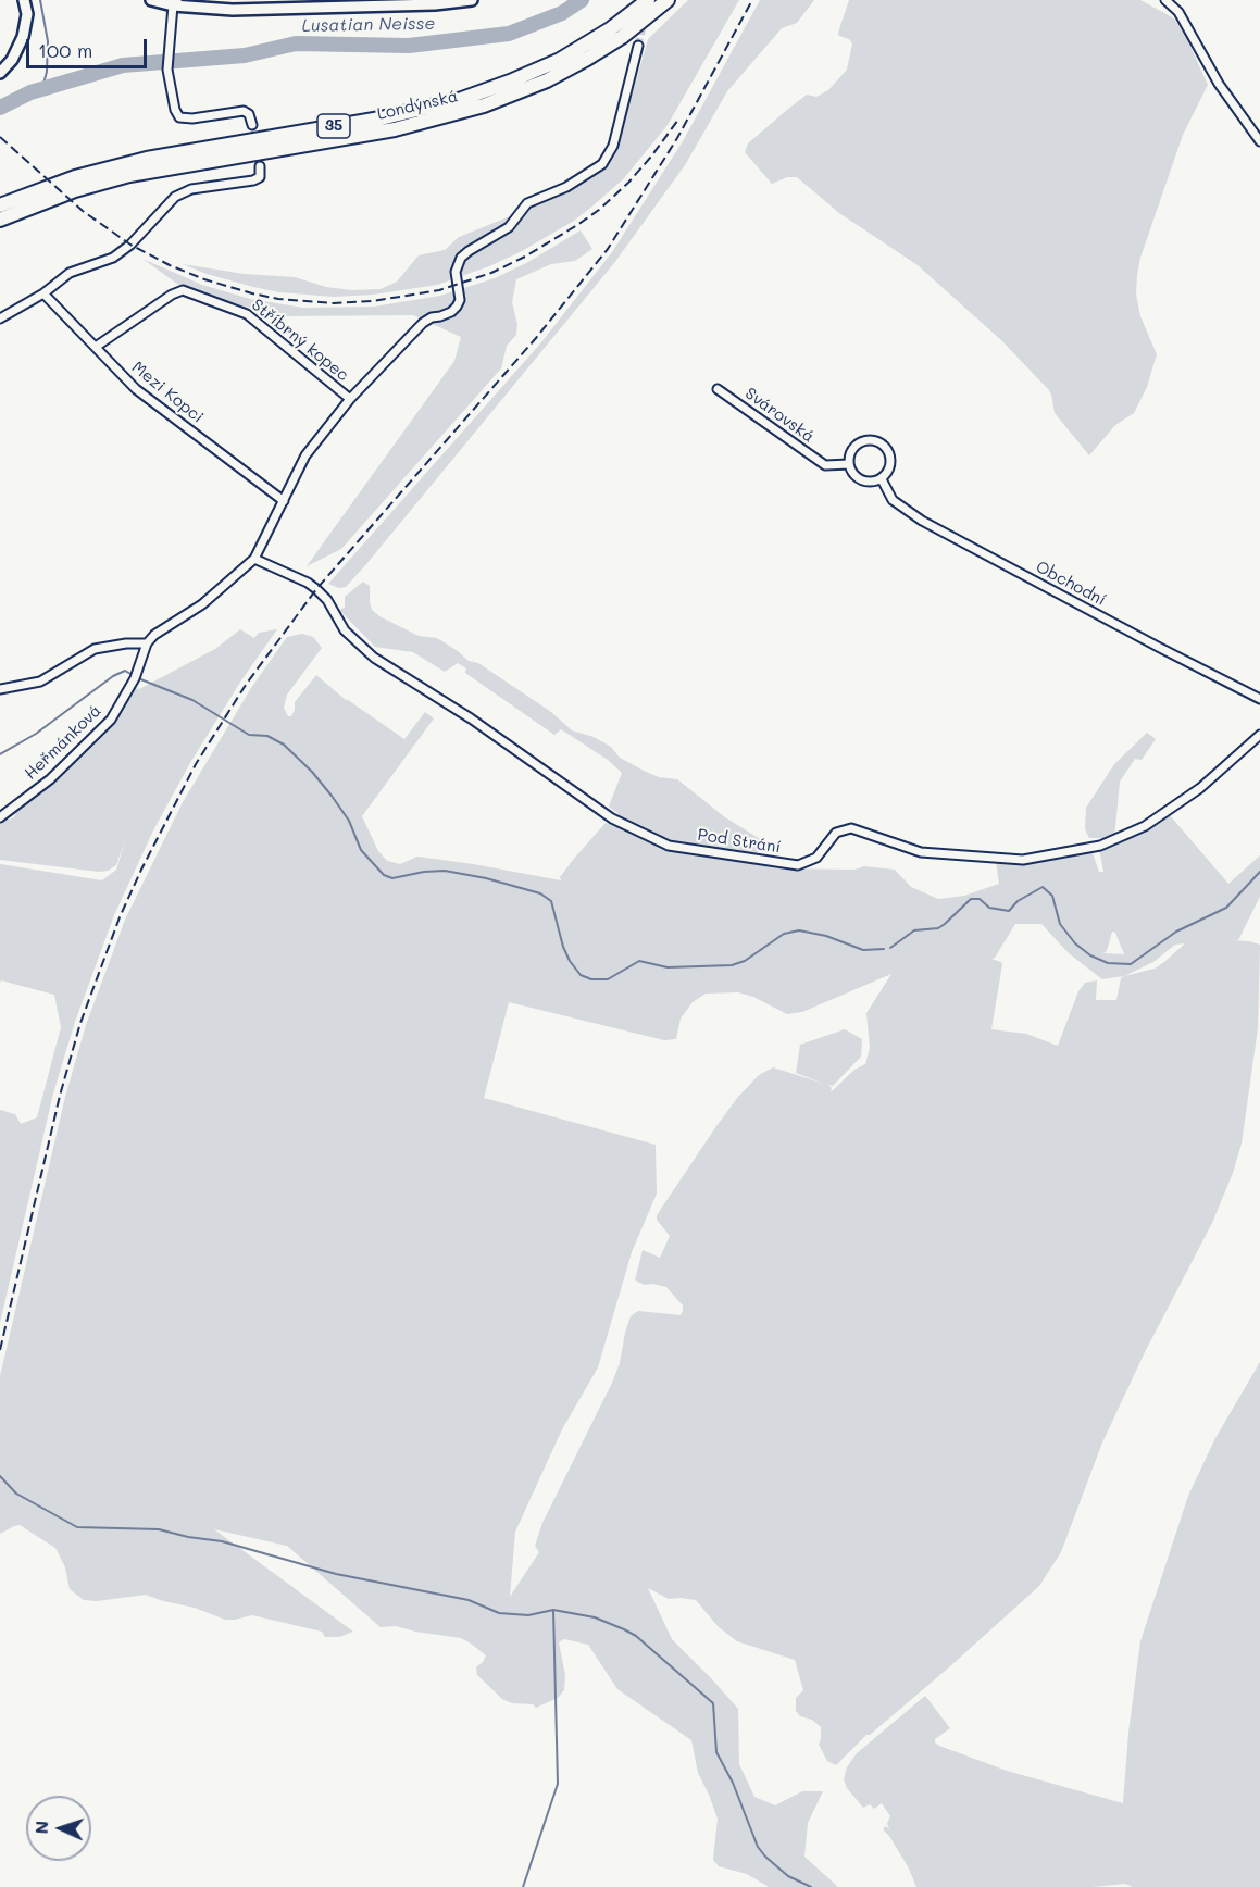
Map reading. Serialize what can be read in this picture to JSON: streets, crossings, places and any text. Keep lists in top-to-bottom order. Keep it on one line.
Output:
{"streets":{"highway":["Londýnská","35"],"street":["Stříbrný kopec","Mezi Kopci","Svárovská","Obchodní","Heřmánková","Pod Strání"]},"crossings":[["Stříbrný kopec","Mezi Kopci"],["Stříbrný kopec","Heřmánková"],["Stříbrný kopec","Pod Strání"],["Svárovská","Obchodní"]],"water":["Lusatian Neisse"],"scale_bar":"100 m","north":"left"}
